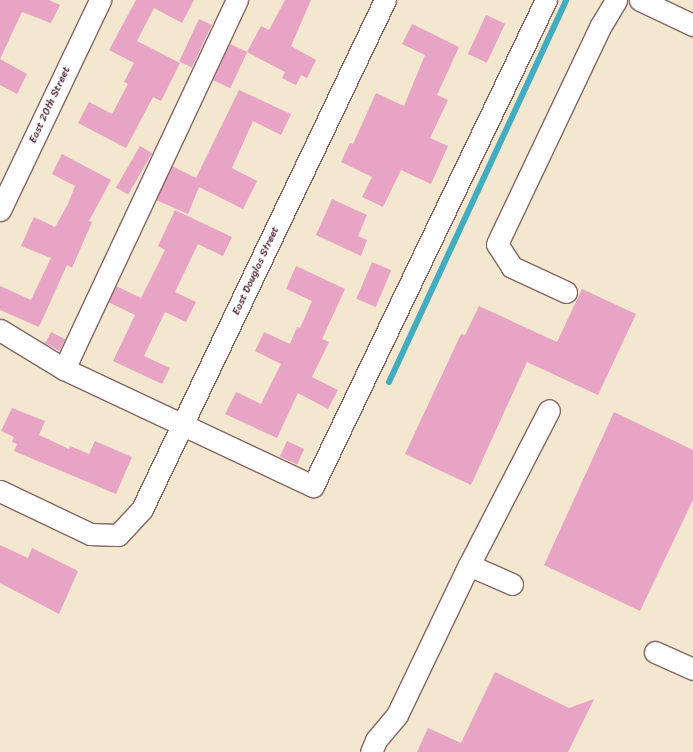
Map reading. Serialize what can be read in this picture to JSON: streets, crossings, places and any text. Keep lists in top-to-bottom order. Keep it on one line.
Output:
{"streets":{"street":["East 20th Street","East Douglas Street"]}}
